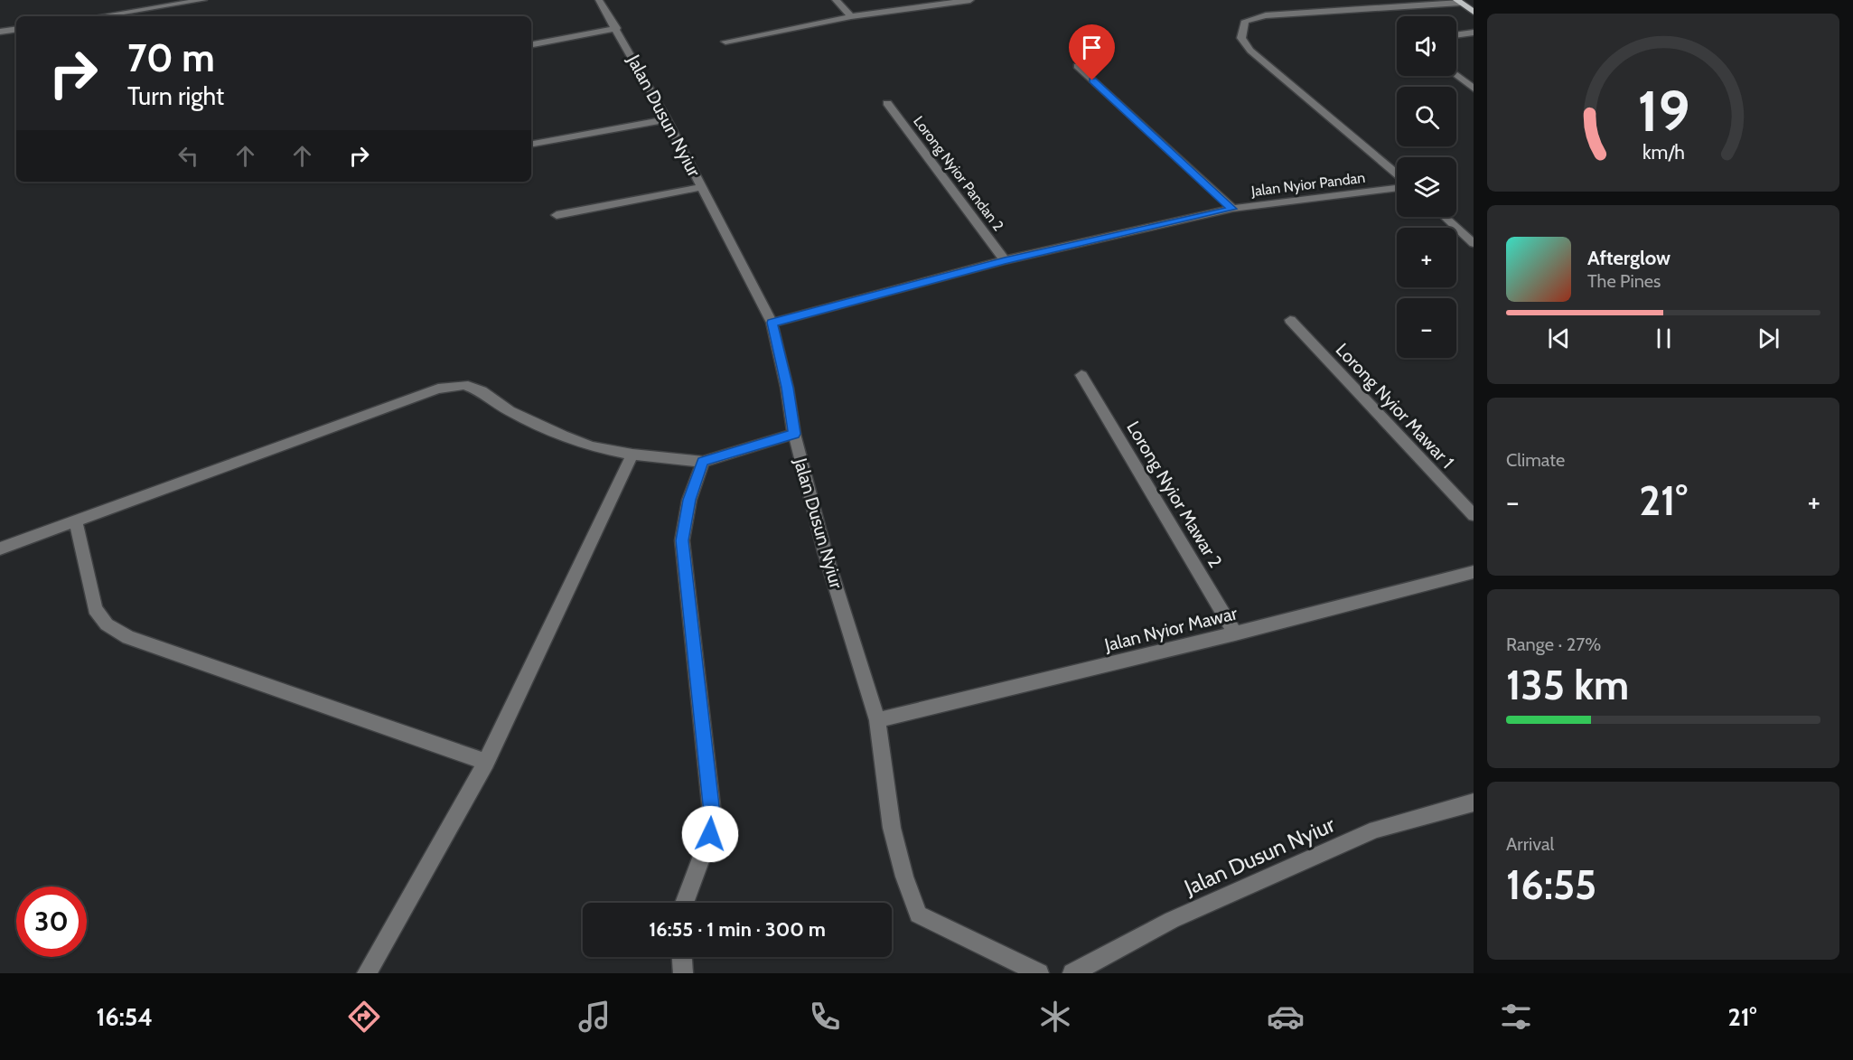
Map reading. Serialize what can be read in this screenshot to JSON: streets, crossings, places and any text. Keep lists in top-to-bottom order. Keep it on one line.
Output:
{"streets":{"street":["Jalan Dusun Nyiur","Lorong Nyior Pandan 2","Jalan Nyior Pandan","Lorong Nyior Mawar 1","Lorong Nyior Mawar 2","Jalan Nyior Mawar"]},"crossings":[["Jalan Dusun Nyiur","Jalan Nyior Pandan"],["Jalan Dusun Nyiur","Jalan Nyior Mawar"],["Lorong Nyior Pandan 2","Jalan Nyior Pandan"],["Lorong Nyior Mawar 2","Jalan Nyior Mawar"]],"page":{"map_buttons":["+","−"],"turn":["70 m","Turn right"],"song":["Afterglow","The Pines"],"tile":["Climate",["Range · 27%","135 km"],["Arrival","16:55"]],"heat":["−","21°","+"],"limit":"30","trip":"16:55 · 1 min · 300 m","tabs":["16:54","21°"],"gauge":["19","km/h"]}}
